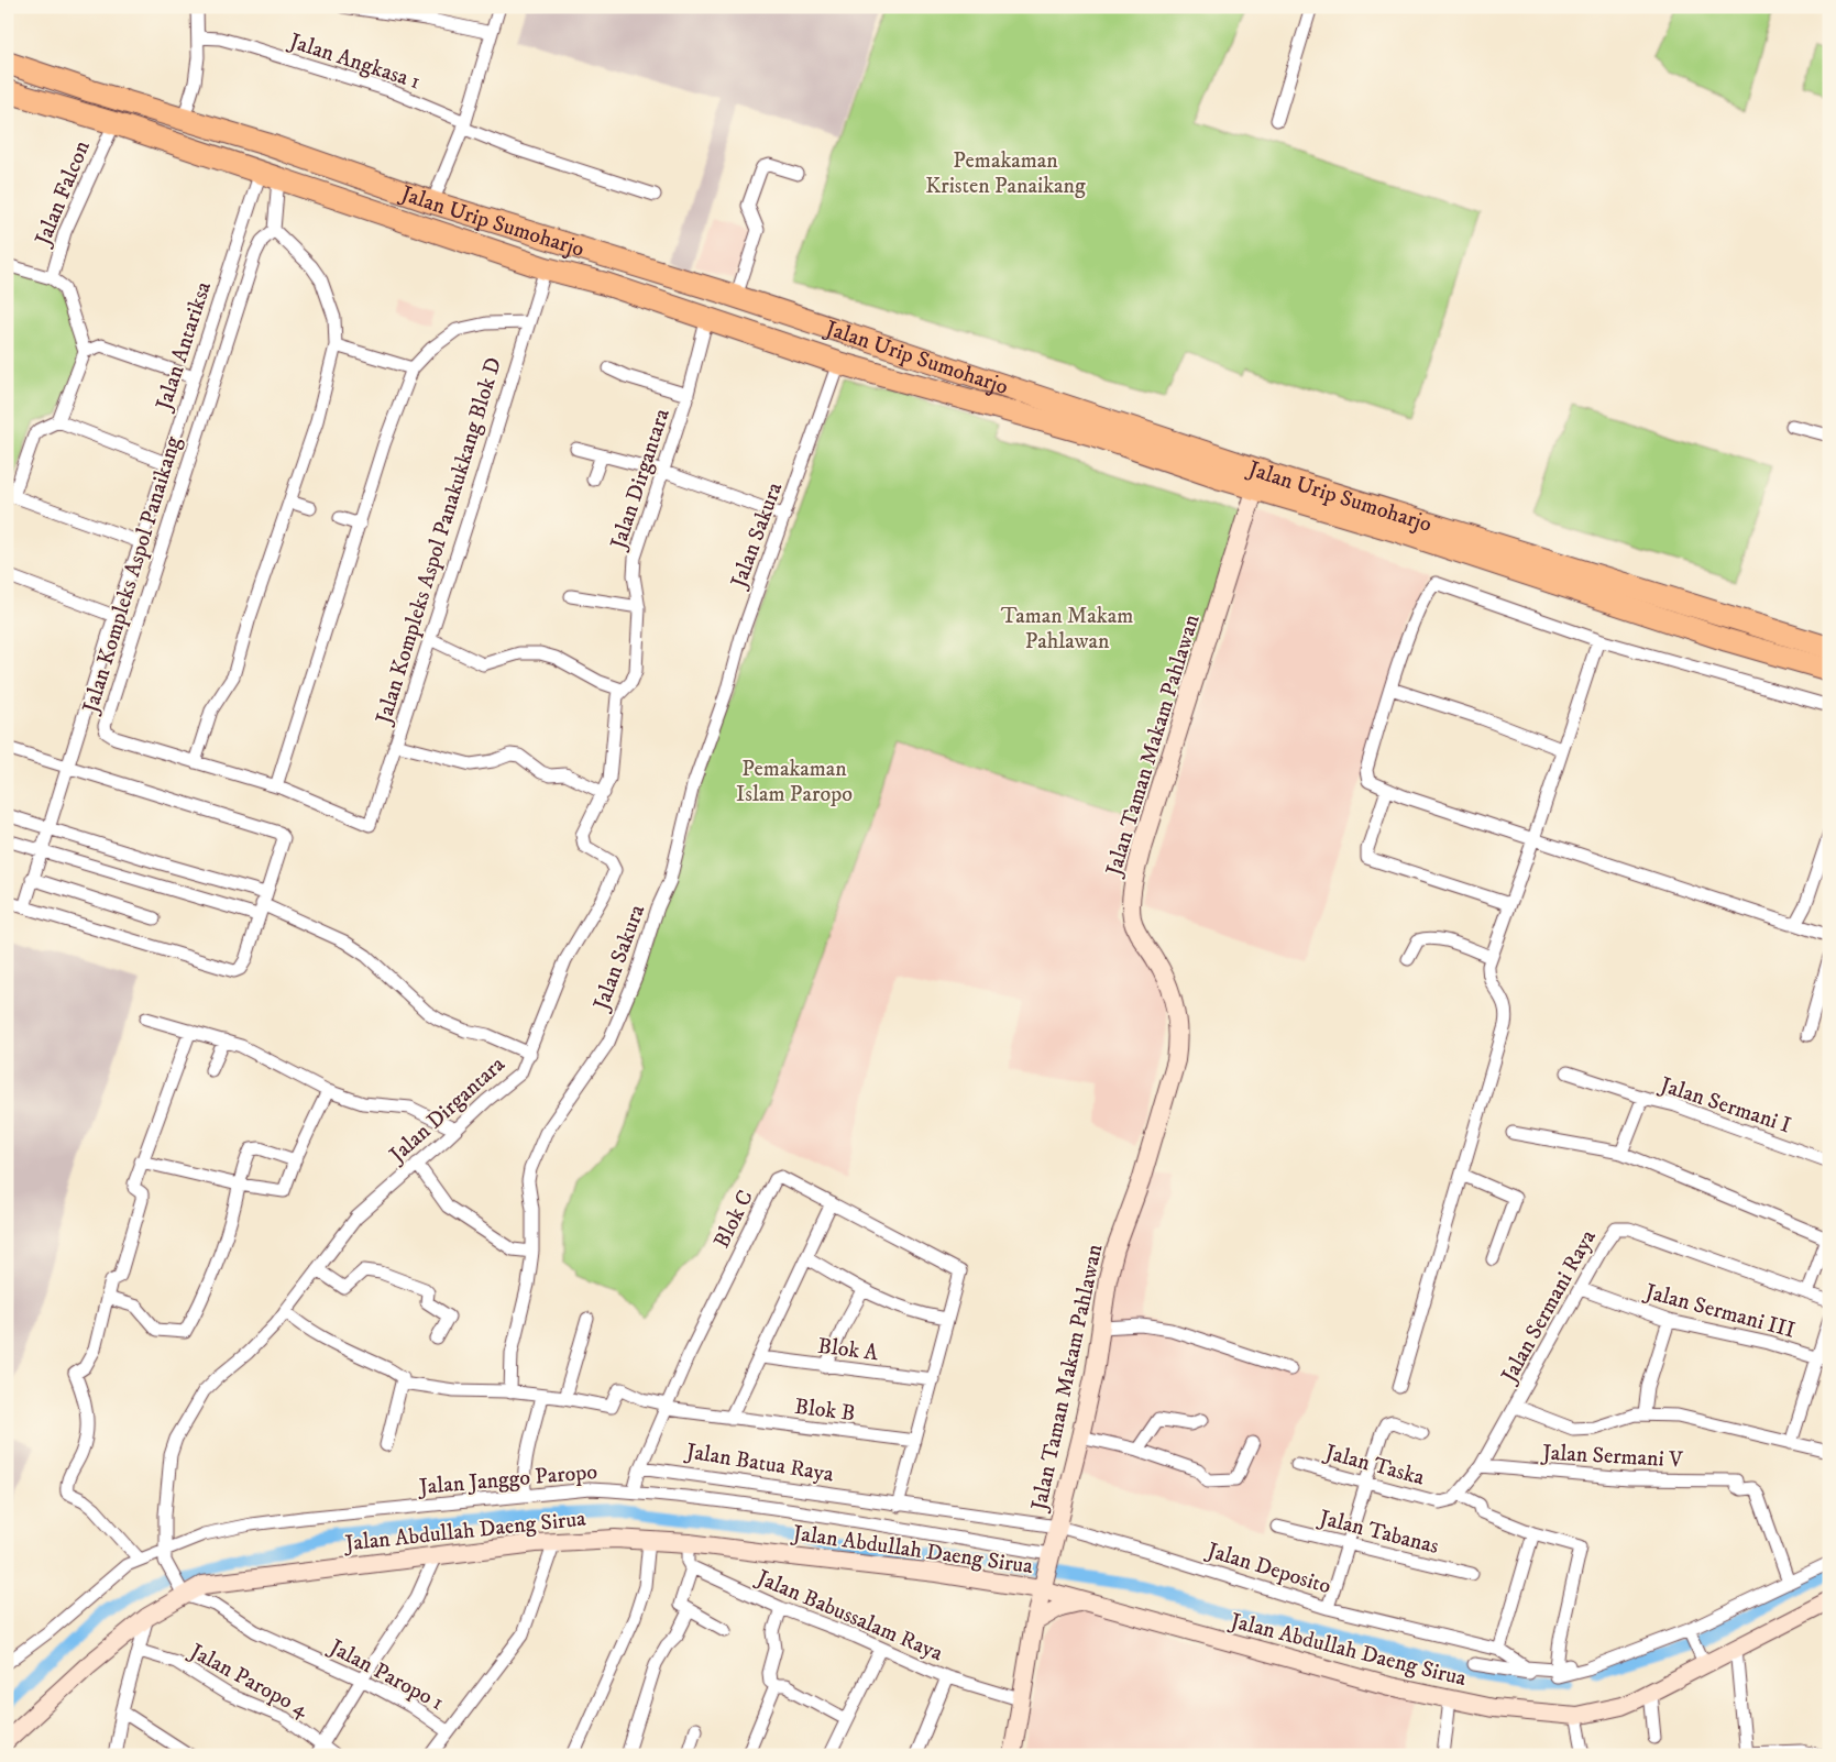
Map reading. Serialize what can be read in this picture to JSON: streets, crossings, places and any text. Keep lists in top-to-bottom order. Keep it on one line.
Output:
{"streets":{"highway":["Jalan Urip Sumoharjo"],"main road":["Jalan Taman Makam Pahlawan","Jalan Abdullah Daeng Sirua"],"street":["Jalan Angkasa 1","Jalan Falcon","Jalan Antariksa","Jalan Dirgantara","Jalan Sakura","Jalan Kompleks Aspol Panakukkang Blok D","Jalan Kompleks Aspol Panaikang","Jalan Sermani I","Blok C","Jalan Sermani Raya","Jalan Sermani III","Blok A","Blok B","Jalan Sermani V","Jalan Batua Raya","Jalan Taska","Jalan Janggo Paropo","Jalan Tabanas","Jalan Deposito","Jalan Babussalam Raya","Jalan Paropo 1","Jalan Paropo 4"]},"crossings":[["Jalan Falcon","Jalan Urip Sumoharjo"],["Jalan Urip Sumoharjo","Jalan Antariksa"],["Jalan Urip Sumoharjo","Jalan Dirgantara"],["Jalan Urip Sumoharjo","Jalan Sakura"],["Jalan Urip Sumoharjo","Jalan Kompleks Aspol Panakukkang Blok D"],["Jalan Urip Sumoharjo","Jalan Taman Makam Pahlawan"],["Jalan Dirgantara","Jalan Janggo Paropo"],["Jalan Kompleks Aspol Panakukkang Blok D","Jalan Kompleks Aspol Panaikang"],["Jalan Taman Makam Pahlawan","Jalan Batua Raya"],["Jalan Taman Makam Pahlawan","Jalan Janggo Paropo"],["Jalan Taman Makam Pahlawan","Jalan Deposito"],["Blok C","Blok B"],["Blok C","Jalan Batua Raya"],["Jalan Sermani Raya","Jalan Sermani III"],["Jalan Sermani Raya","Jalan Sermani V"],["Jalan Sermani Raya","Jalan Taska"],["Jalan Batua Raya","Jalan Deposito"],["Jalan Abdullah Daeng Sirua","Jalan Paropo 1"]],"parks":["Pemakaman Kristen Panaikang","Taman Makam Pahlawan","Pemakaman Islam Paropo"]}
